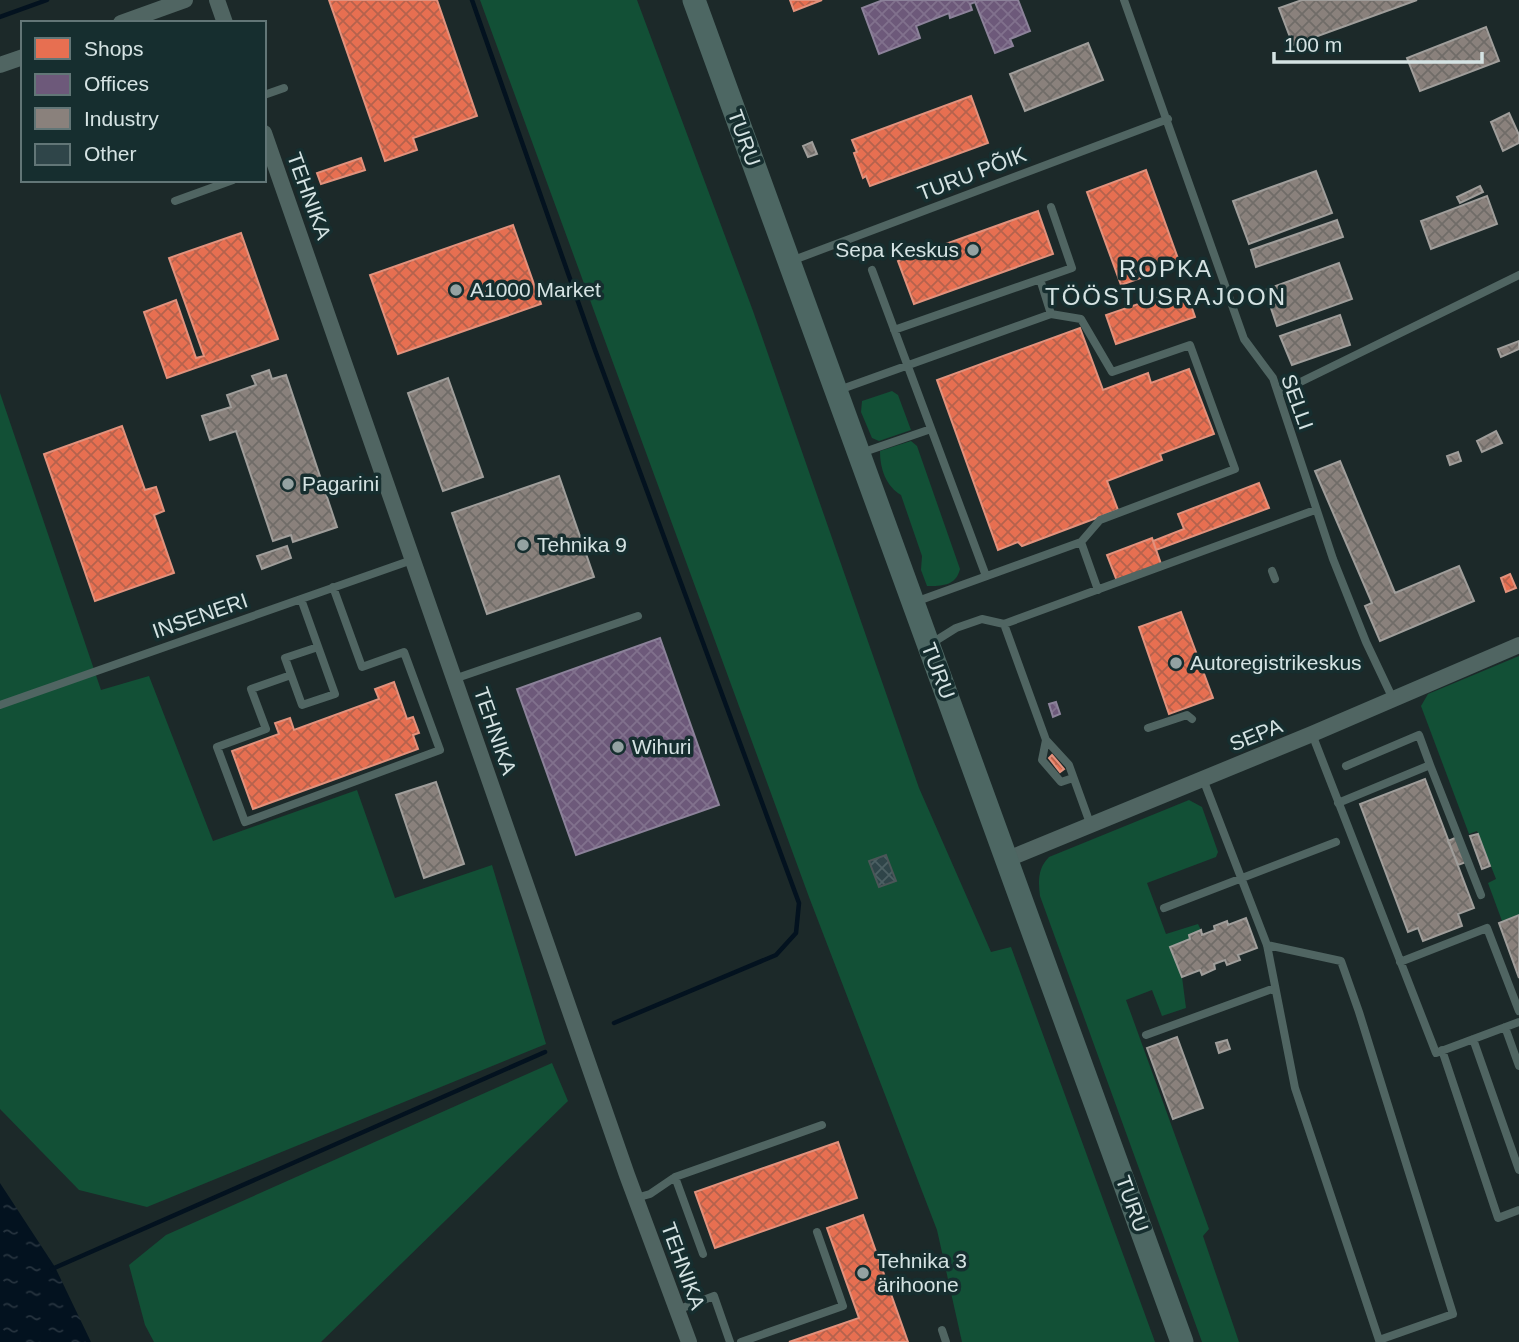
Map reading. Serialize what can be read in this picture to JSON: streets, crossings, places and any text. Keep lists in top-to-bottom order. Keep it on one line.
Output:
{"streets":{"main road":["TURU"],"street":["TEHNIKA","SEPA"],"lane":["TURU PÕIK","SELLI","INSENERI"]},"crossings":[["TURU","TURU PÕIK"],["TURU","SEPA"],["TURU PÕIK","SELLI"],["TEHNIKA","INSENERI"],["SELLI","SEPA"]],"districts":["ROPKA TÖÖSTUSRAJOON"],"places":["Sepa Keskus","A1000 Market","Pagarini","Tehnika 9","Autoregistrikeskus","Wihuri","Tehnika 3 ärihoone"],"legend":["Shops","Offices","Industry","Other"],"scale_bar":"100 m"}
